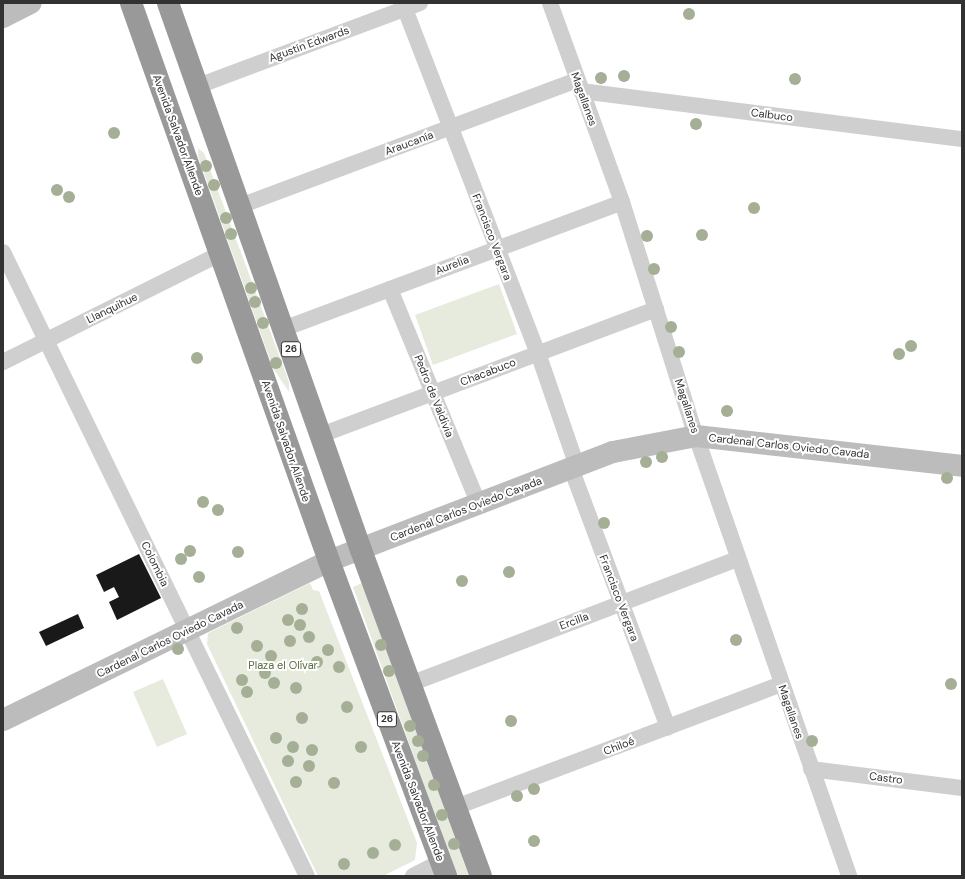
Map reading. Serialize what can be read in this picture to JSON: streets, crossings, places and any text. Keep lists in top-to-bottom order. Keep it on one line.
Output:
{"streets":{"highway":["Avenida Salvador Allende","26"],"street":["Agustín Edwards","Magallanes","Calbuco","Araucanía","Francisco Vergara","Aurelia","Llanquihue","Chacabuco","Pedro de Valdivia","Cardenal Carlos Oviedo Cavada","Colombia","Ercilla","Chiloé","Castro"]},"crossings":[["Agustín Edwards","Francisco Vergara"],["Agustín Edwards","26"],["Magallanes","Calbuco"],["Magallanes","Araucanía"],["Magallanes","Aurelia"],["Magallanes","Chacabuco"],["Magallanes","Cardenal Carlos Oviedo Cavada"],["Magallanes","Ercilla"],["Magallanes","Chiloé"],["Magallanes","Castro"],["Calbuco","Araucanía"],["Avenida Salvador Allende","Llanquihue"],["Avenida Salvador Allende","Cardenal Carlos Oviedo Cavada"],["Araucanía","Francisco Vergara"],["Araucanía","26"],["Francisco Vergara","Aurelia"],["Francisco Vergara","Chacabuco"],["Francisco Vergara","Cardenal Carlos Oviedo Cavada"],["Francisco Vergara","Ercilla"],["Francisco Vergara","Chiloé"],["Aurelia","26"],["Aurelia","Pedro de Valdivia"],["Llanquihue","Colombia"],["26","Chacabuco"],["26","Cardenal Carlos Oviedo Cavada"],["26","Ercilla"],["26","Chiloé"],["Chacabuco","Pedro de Valdivia"],["Pedro de Valdivia","Cardenal Carlos Oviedo Cavada"],["Cardenal Carlos Oviedo Cavada","Colombia"]],"parks":["Plaza el Olívar"]}
